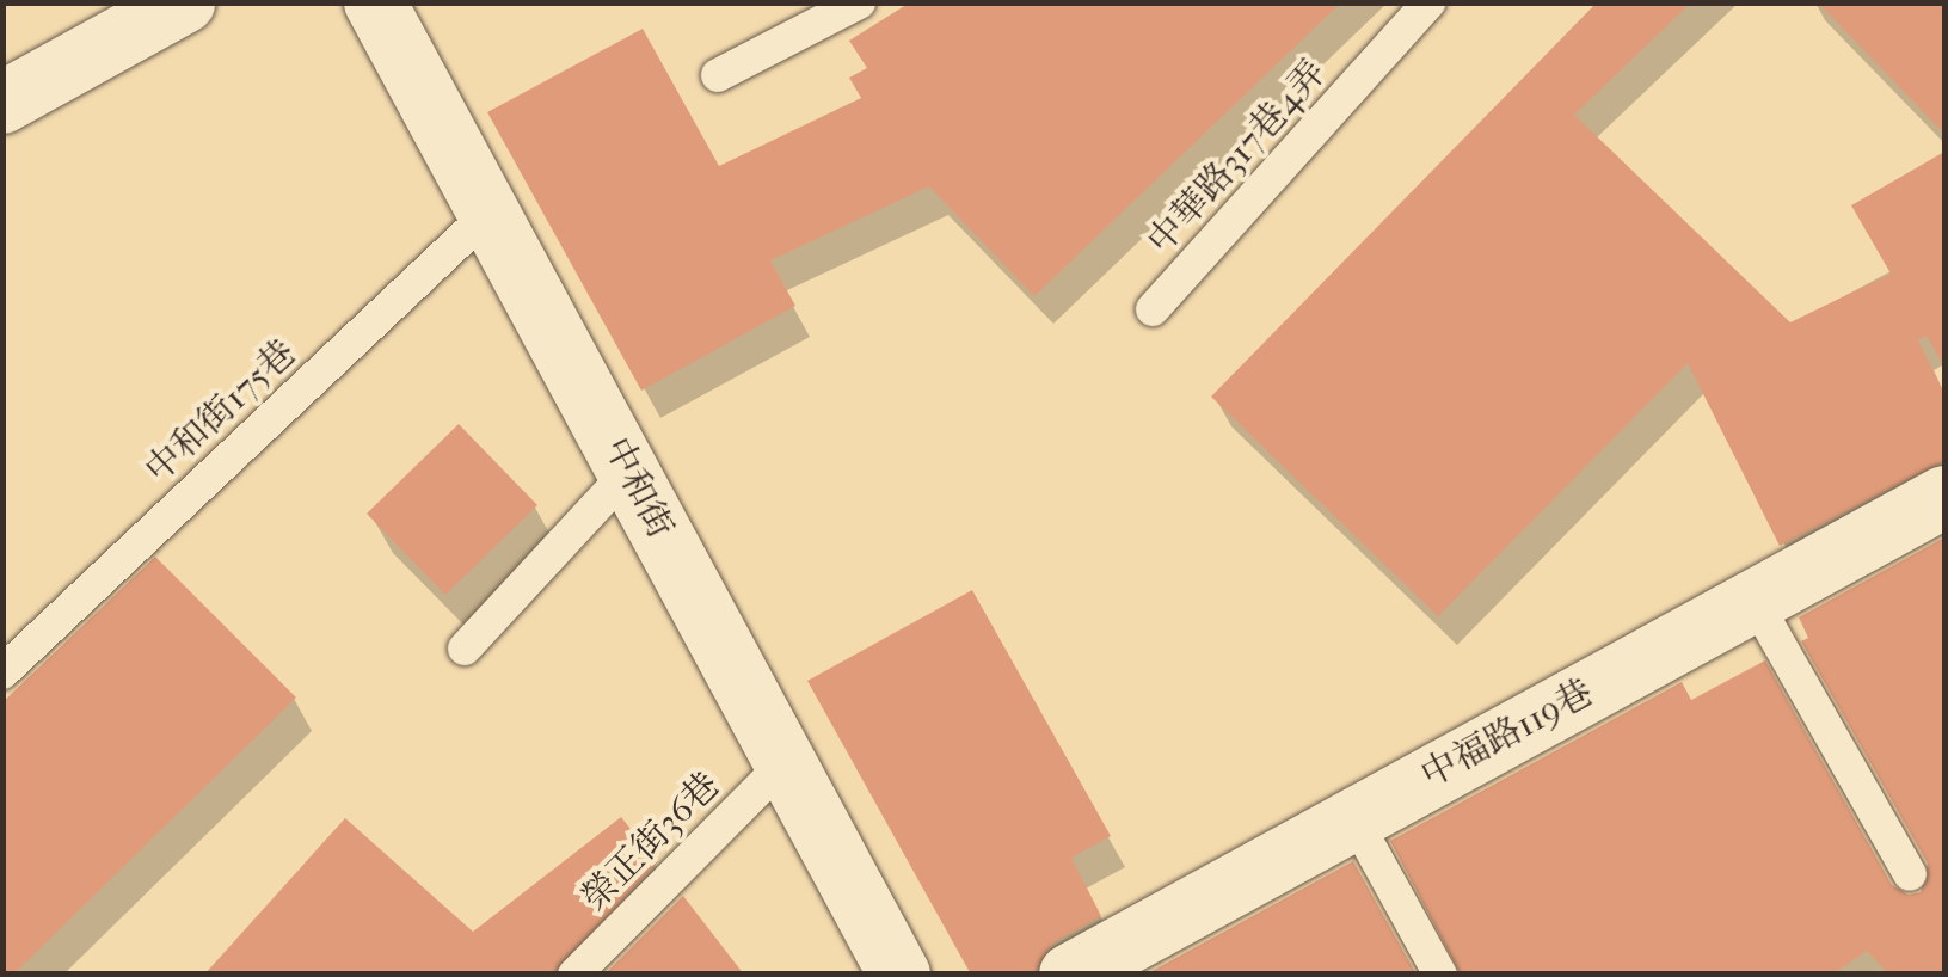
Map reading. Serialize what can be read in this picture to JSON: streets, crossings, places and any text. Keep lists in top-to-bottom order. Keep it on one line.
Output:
{"streets":{"street":["中和街","中福路119巷"],"lane":["中華路317巷4弄","中和街175巷","榮正街36巷"]},"crossings":[["中和街175巷","中和街"],["中和街","榮正街36巷"]]}
